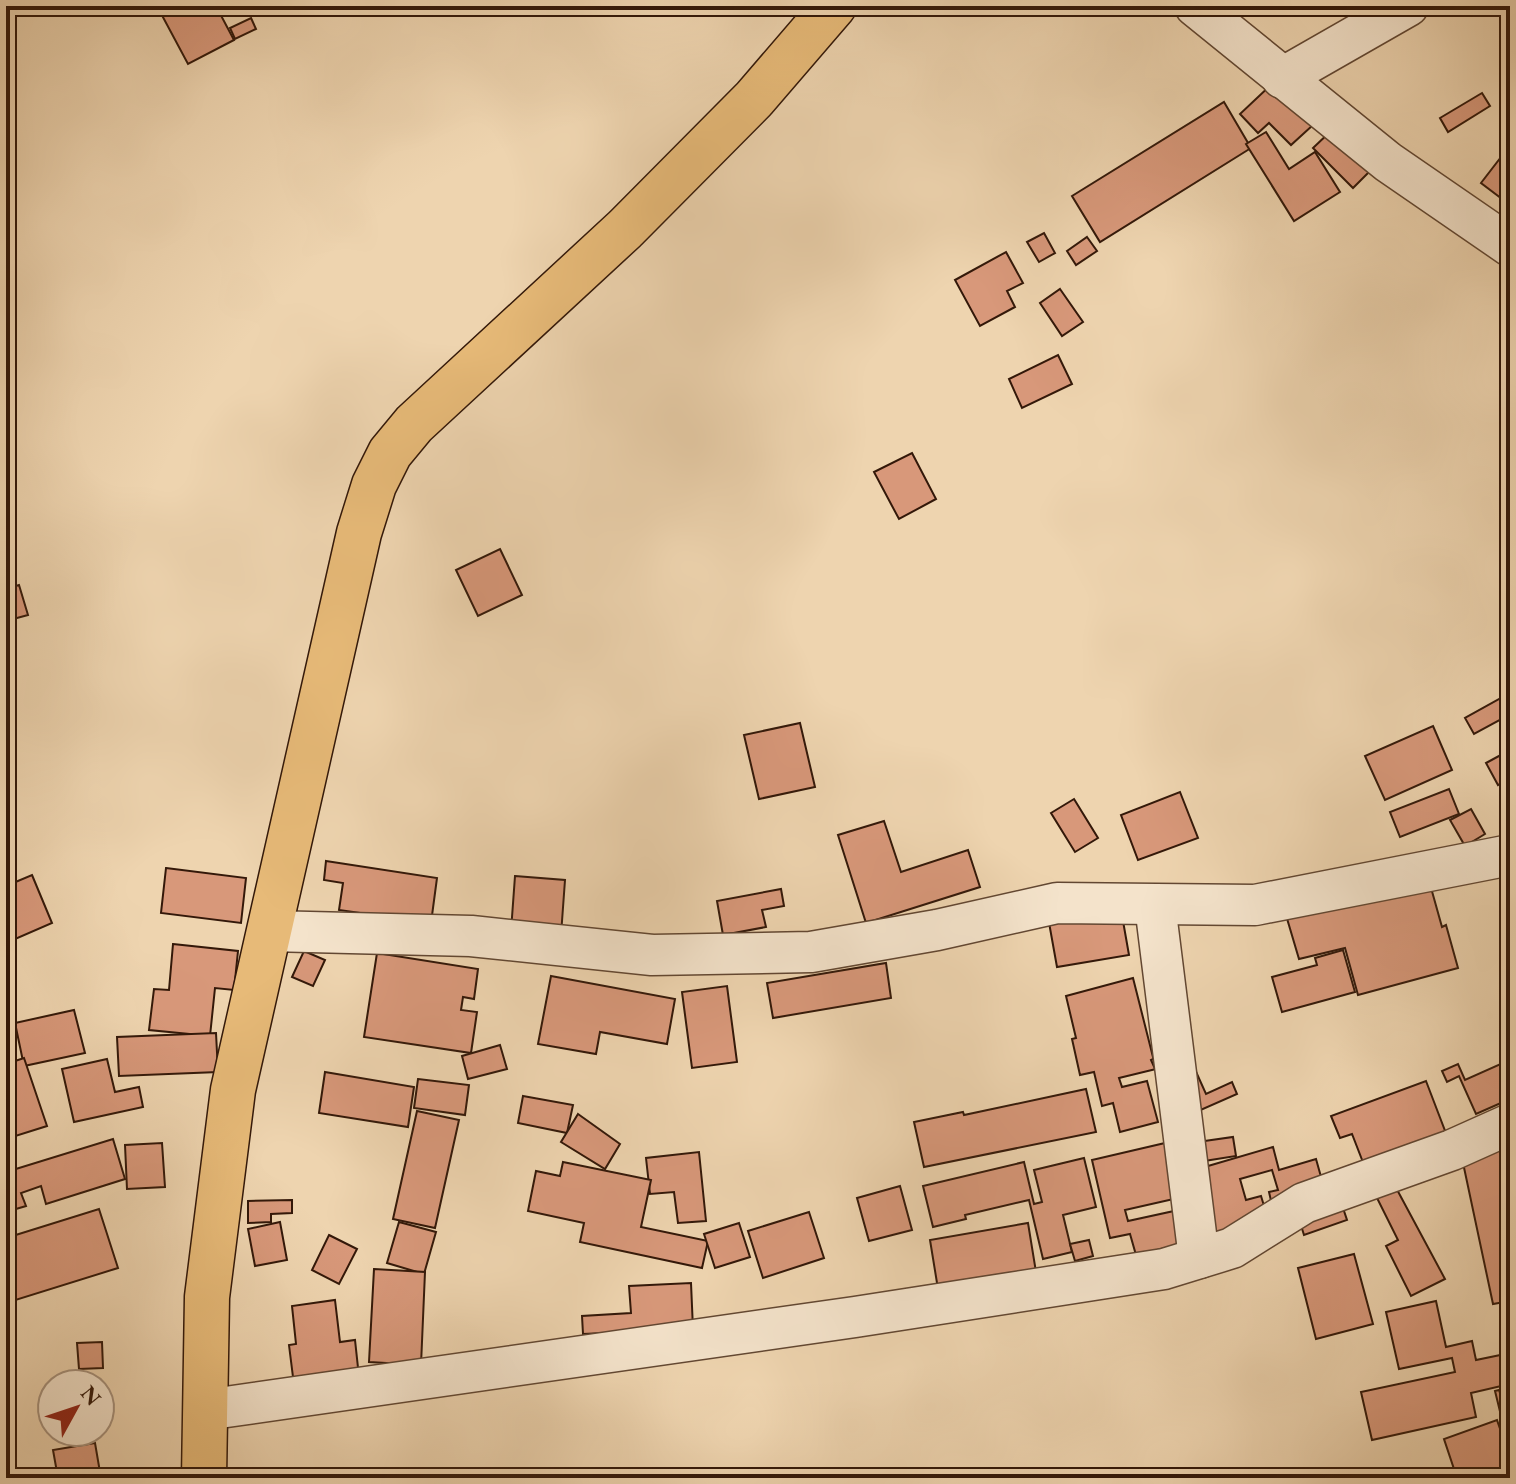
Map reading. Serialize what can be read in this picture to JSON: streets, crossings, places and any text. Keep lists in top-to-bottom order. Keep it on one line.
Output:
{"north":"top right"}
